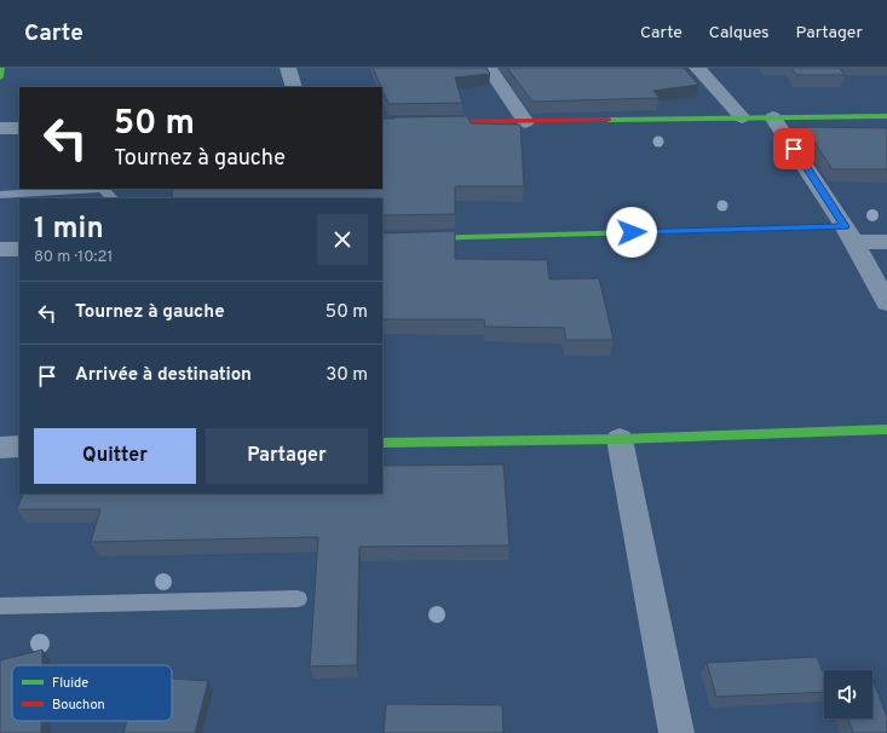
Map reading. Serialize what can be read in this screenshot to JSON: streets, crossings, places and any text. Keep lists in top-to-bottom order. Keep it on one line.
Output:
{"legend":["Fluide","Bouchon"],"page":{"header":"Carte","nav":["Carte","Calques","Partager"],"turn":["50 m","Tournez à gauche"],"heading":["1 min","80 m · 10:21"],"list":[{"name":"Tournez à gauche","value":"50 m"},{"name":"Arrivée à destination","value":"30 m"}],"buttons":["Quitter","Partager"]}}
